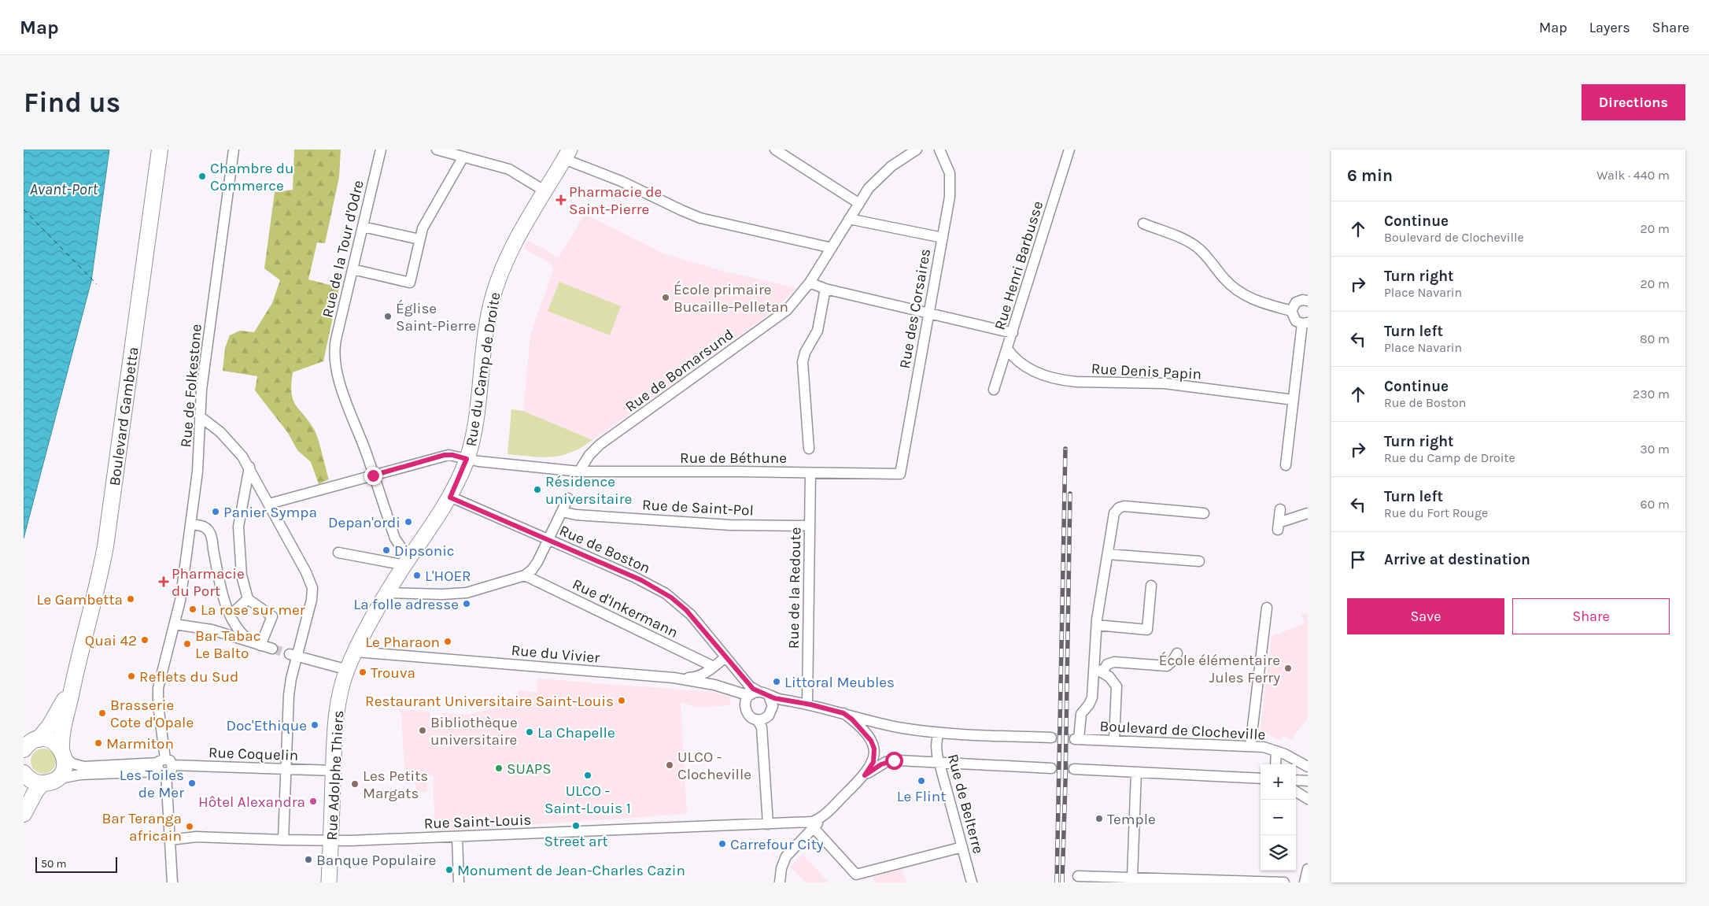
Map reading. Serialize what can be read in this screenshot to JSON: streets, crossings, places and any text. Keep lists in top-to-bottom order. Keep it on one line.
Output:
{"streets":{"main road":["Boulevard Gambetta"],"street":["Rue de la Tour d'Odre","Rue Henri Barbusse","Rue des Corsaires","Rue du Camp de Droite","Rue de Bomarsund","Rue Denis Papin","Rue de Folkestone","Rue de Béthune","Rue de Saint-Pol","Rue de Boston","Rue de la Redoute","Rue d'Inkermann","Rue du Vivier","Boulevard de Clocheville","Rue Coquelin","Rue Adolphe Thiers","Rue de Belterre","Rue Saint-Louis"]},"crossings":[["Rue de la Tour d'Odre","Rue du Camp de Droite"],["Rue de la Tour d'Odre","Rue de Béthune"],["Rue Henri Barbusse","Rue Denis Papin"],["Rue des Corsaires","Rue de Béthune"],["Rue du Camp de Droite","Rue de Béthune"],["Rue du Camp de Droite","Rue de Boston"],["Rue du Camp de Droite","Rue du Vivier"],["Rue du Camp de Droite","Rue Adolphe Thiers"],["Rue de Bomarsund","Rue de Béthune"],["Rue de Folkestone","Rue Coquelin"],["Rue de Folkestone","Rue Saint-Louis"],["Rue de Béthune","Rue de la Redoute"],["Rue de Saint-Pol","Rue de la Redoute"],["Rue de Boston","Rue du Vivier"],["Rue Coquelin","Rue Adolphe Thiers"],["Rue Adolphe Thiers","Rue Saint-Louis"]],"water":["Avant-Port"],"places":{"other":["Chambre du Commerce","École primaire Bucaille-Pelletan","Église Saint-Pierre","Résidence universitaire","Panier Sympa","Depan'ordi","Dipsonic","L'HOER","Le Gambetta","La folle adresse","La rose sur mer","Quai 42","Le Pharaon","Bar Tabac Le Balto","École élémentaire Jules Ferry","Trouva","Reflets du Sud","Littoral Meubles","Restaurant Universitaire Saint-Louis","Brasserie Cote d'Opale","Doc'Ethique","Bibliothèque universitaire","La Chapelle","Marmiton","ULCO - Clocheville","SUAPS","ULCO - Saint-Louis 1","Le Flint","Les Toiles de Mer","Les Petits Margats","Hôtel Alexandra","Temple","Street art","Bar Teranga africain","Carrefour City","Banque Populaire","Monument de Jean-Charles Cazin"],"health":["Pharmacie de Saint-Pierre","Pharmacie du Port"]},"scale_bar":"50 m","page":{"header":"Map","nav":["Map","Layers","Share"],"buttons":["Directions",["Save","Share"]],"title":"Find us","heading":["6 min","Walk · 440 m"],"list":[["Continue","Boulevard de Clocheville","20 m"],["Turn right","Place Navarin","20 m"],["Turn left","Place Navarin","80 m"],["Continue","Rue de Boston","230 m"],["Turn right","Rue du Camp de Droite","30 m"],["Turn left","Rue du Fort Rouge","60 m"],"Arrive at destination"],"map_buttons":["+","−"],"scale":"50 m"}}
